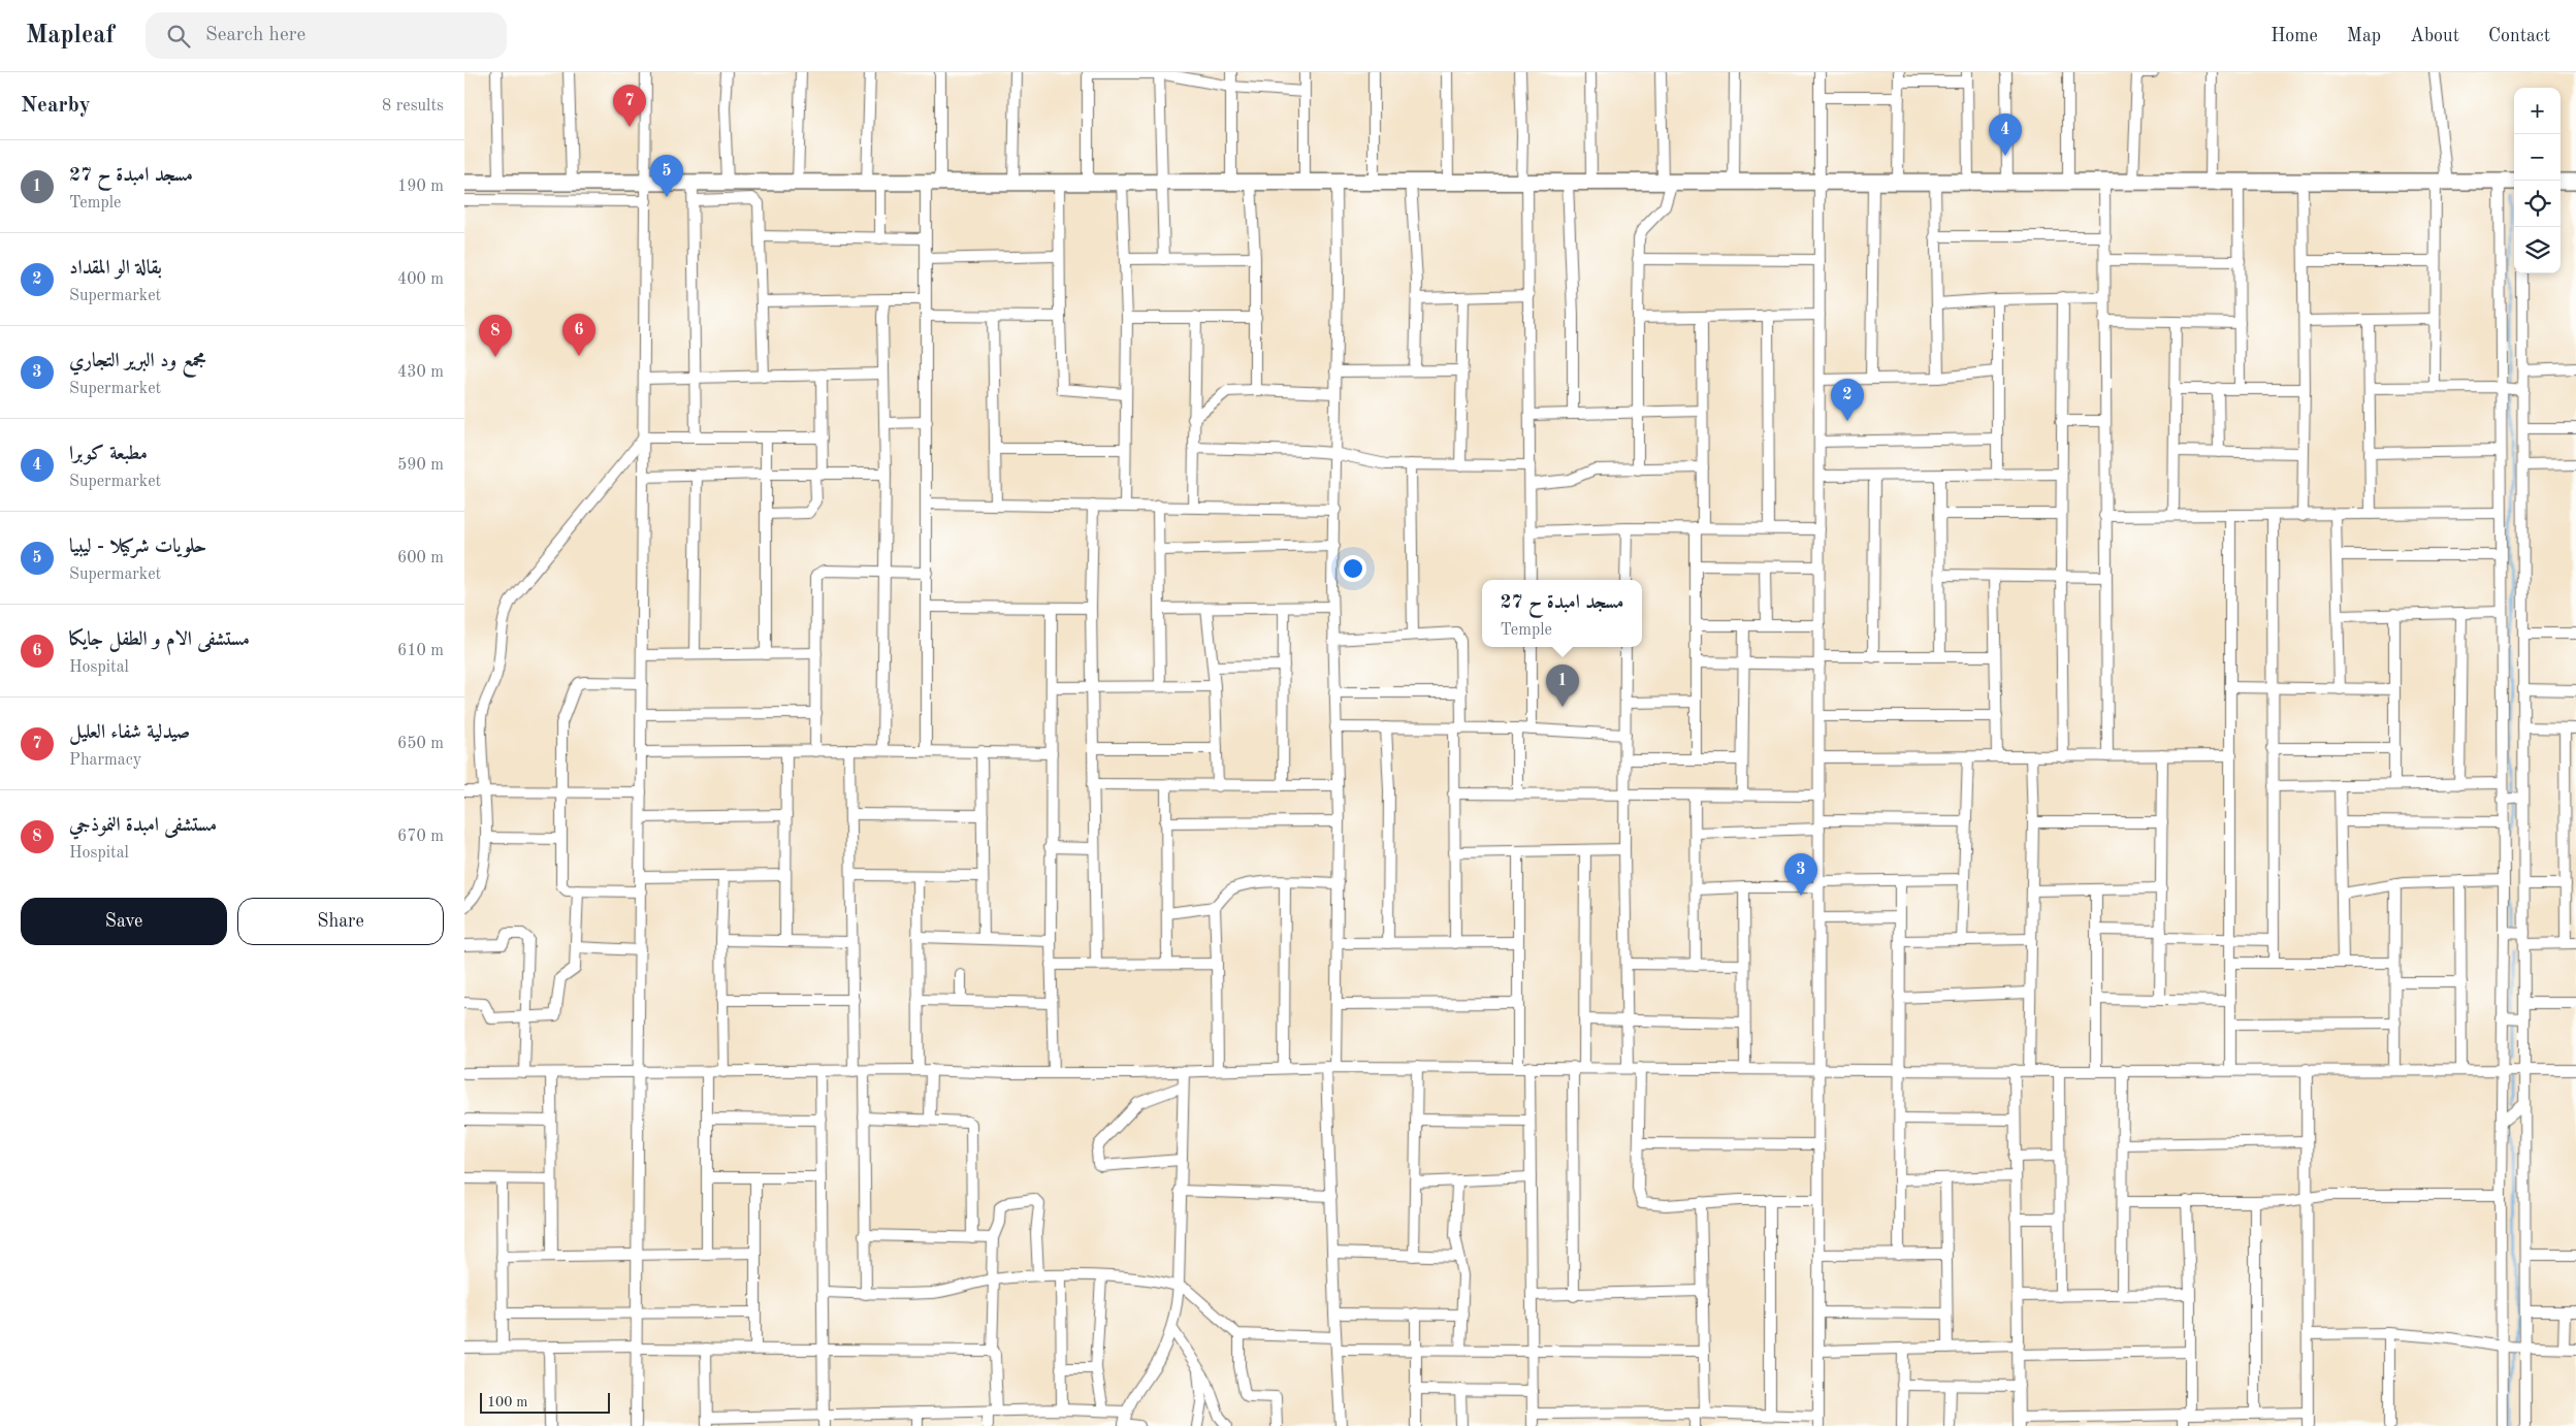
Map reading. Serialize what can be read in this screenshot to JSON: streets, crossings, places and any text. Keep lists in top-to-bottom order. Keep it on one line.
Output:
{"scale_bar":"100 m","page":{"header":"Mapleaf","search":"Search here","nav":["Home","Map","About","Contact"],"heading":["Nearby","8 results"],"pins":["7","4","5","6","8","2","1","3"],"map_buttons":["+","−"],"list":[{"mark":"1","name":"مسجد امبدة ح 27","note":"Temple","value":"190 m"},{"mark":"2","name":"بقالة الو المقداد","note":"Supermarket","value":"400 m"},{"mark":"3","name":"مجمع ود البرير التجاري","note":"Supermarket","value":"430 m"},{"mark":"4","name":"مطبعة كوبرا","note":"Supermarket","value":"590 m"},{"mark":"5","name":"حلويات شركيلا - ليبيا","note":"Supermarket","value":"600 m"},{"mark":"6","name":"مستشفى الام و الطفل جايكا","note":"Hospital","value":"610 m"},{"mark":"7","name":"صيدلية شفاء العليل","note":"Pharmacy","value":"650 m"},{"mark":"8","name":"مستشفى امبدة النموذجي","note":"Hospital","value":"670 m"}],"popup":["مسجد امبدة ح 27","Temple"],"buttons":["Save","Share"],"scale":"100 m"}}
